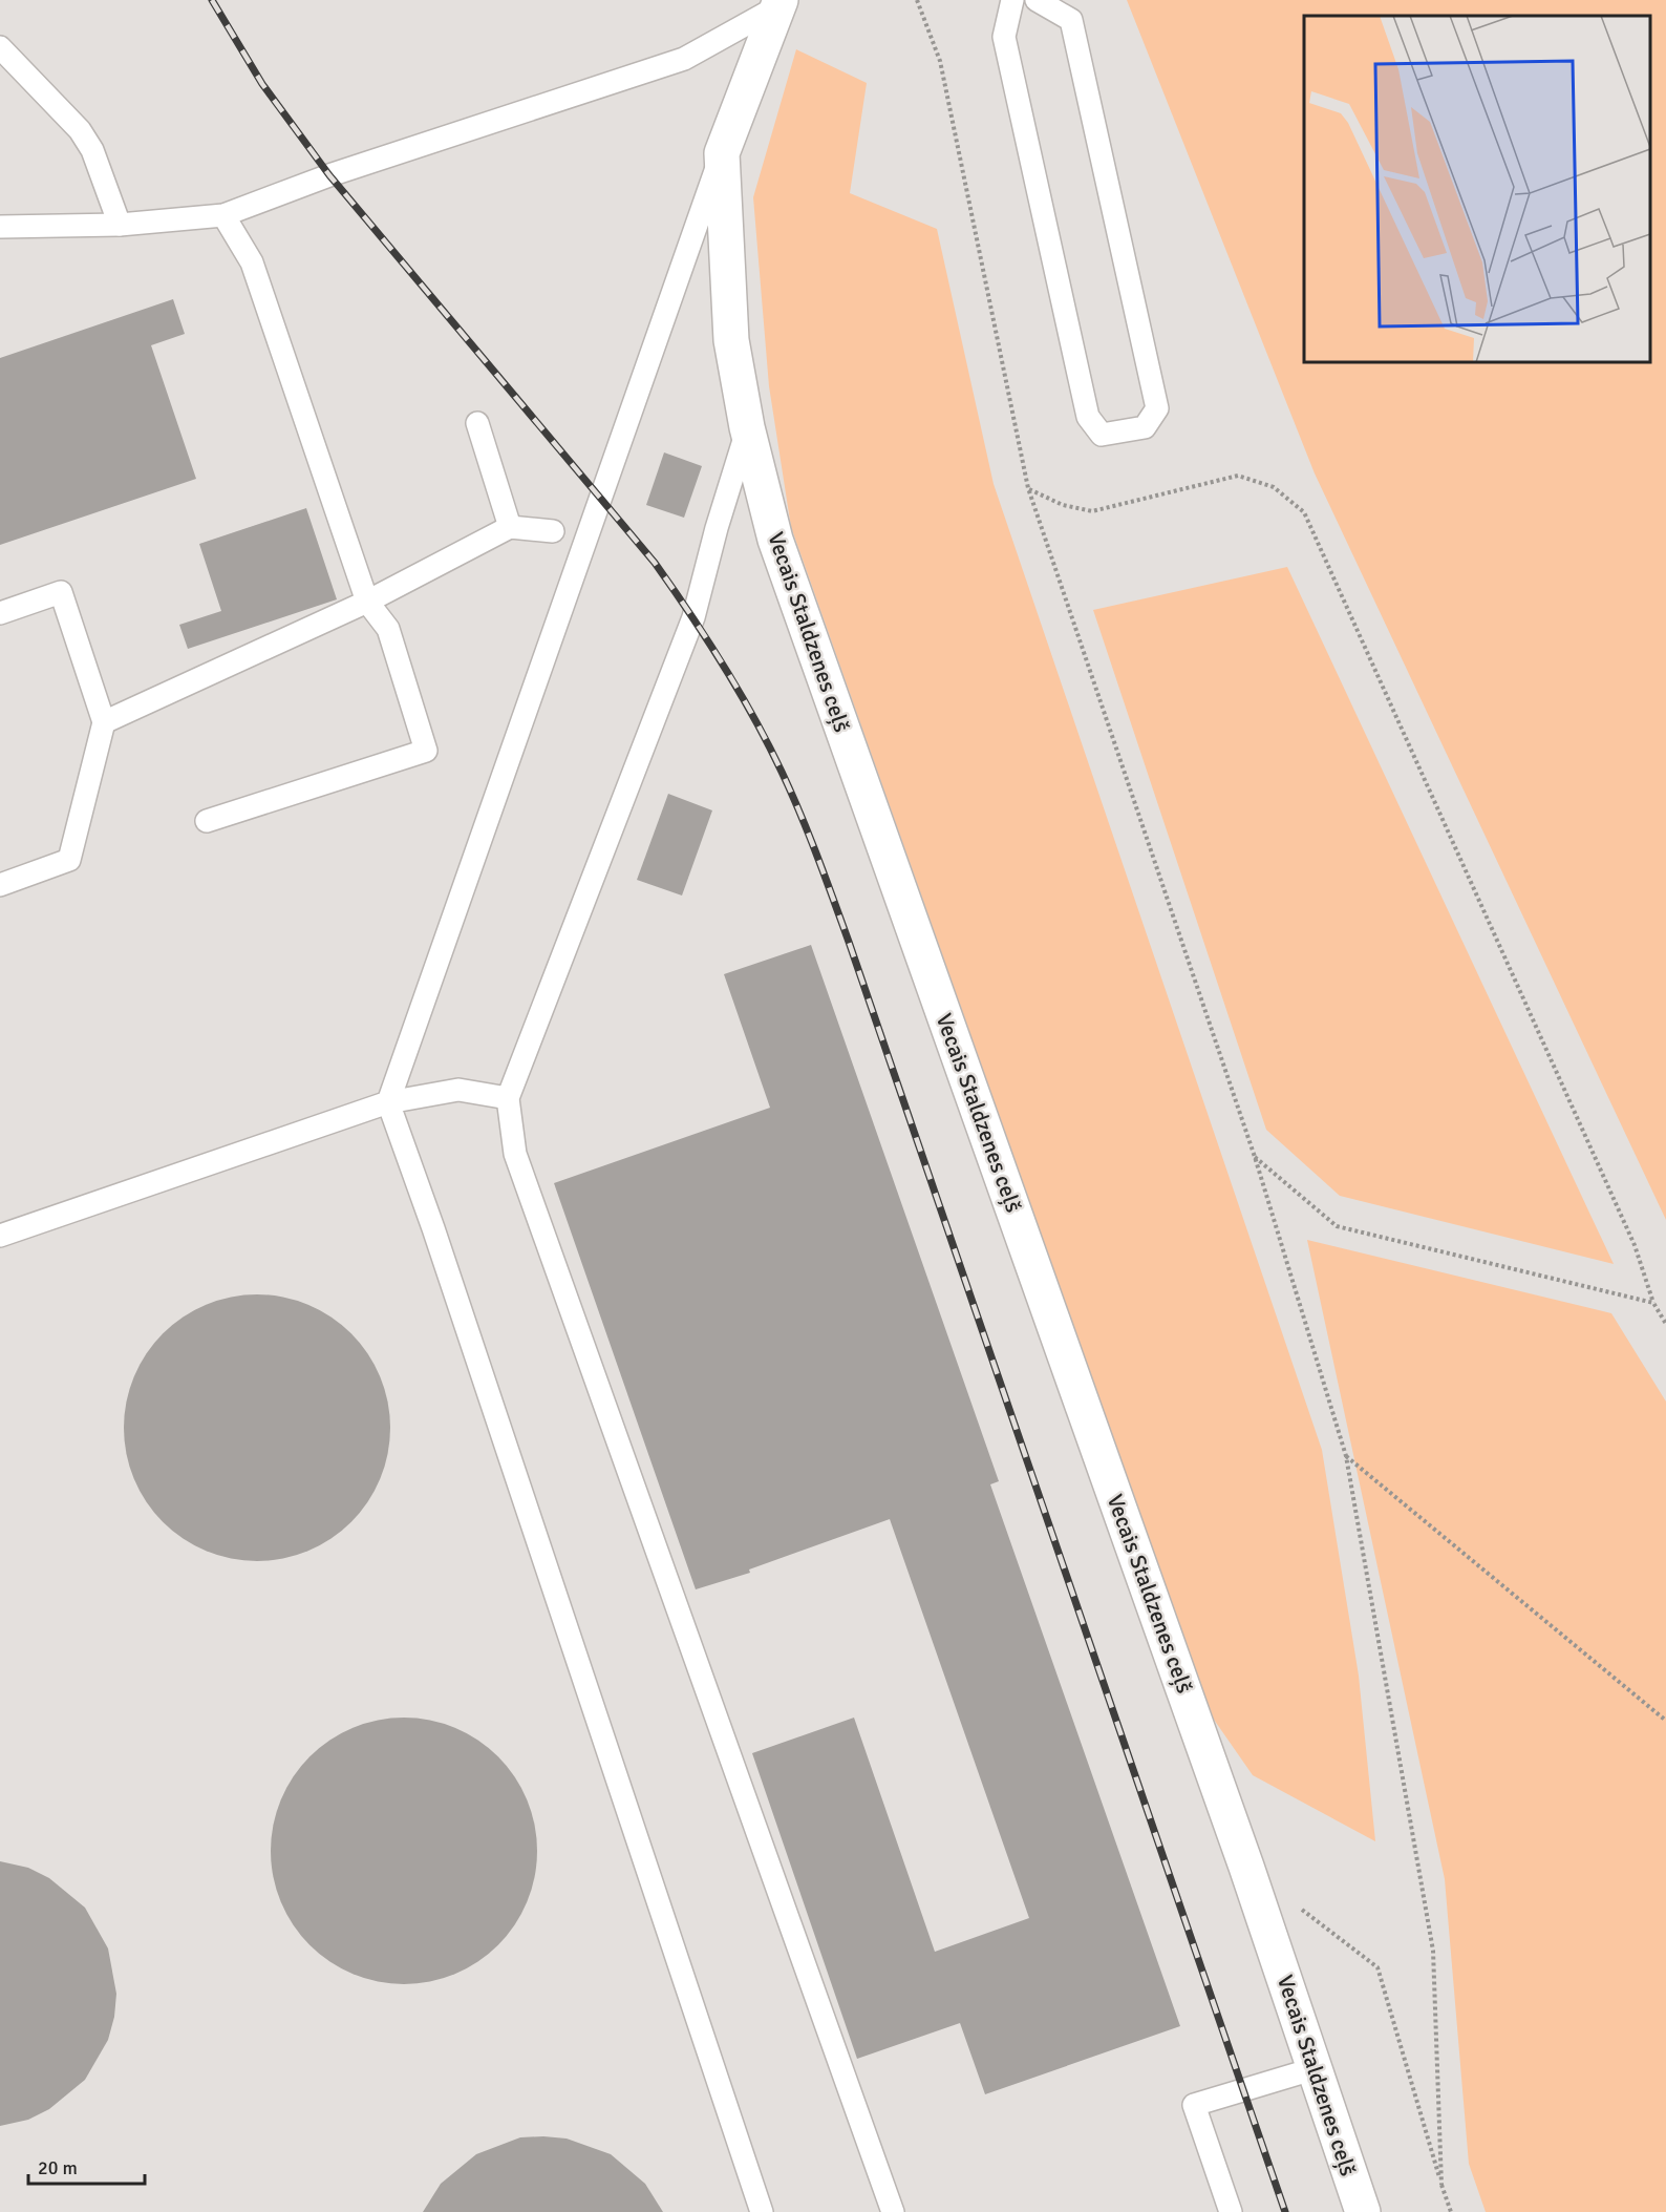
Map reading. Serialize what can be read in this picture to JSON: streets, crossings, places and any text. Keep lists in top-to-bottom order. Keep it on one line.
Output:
{"streets":{"street":["Vecais Staldzenes ceļš"]},"scale_bar":"20 m"}
